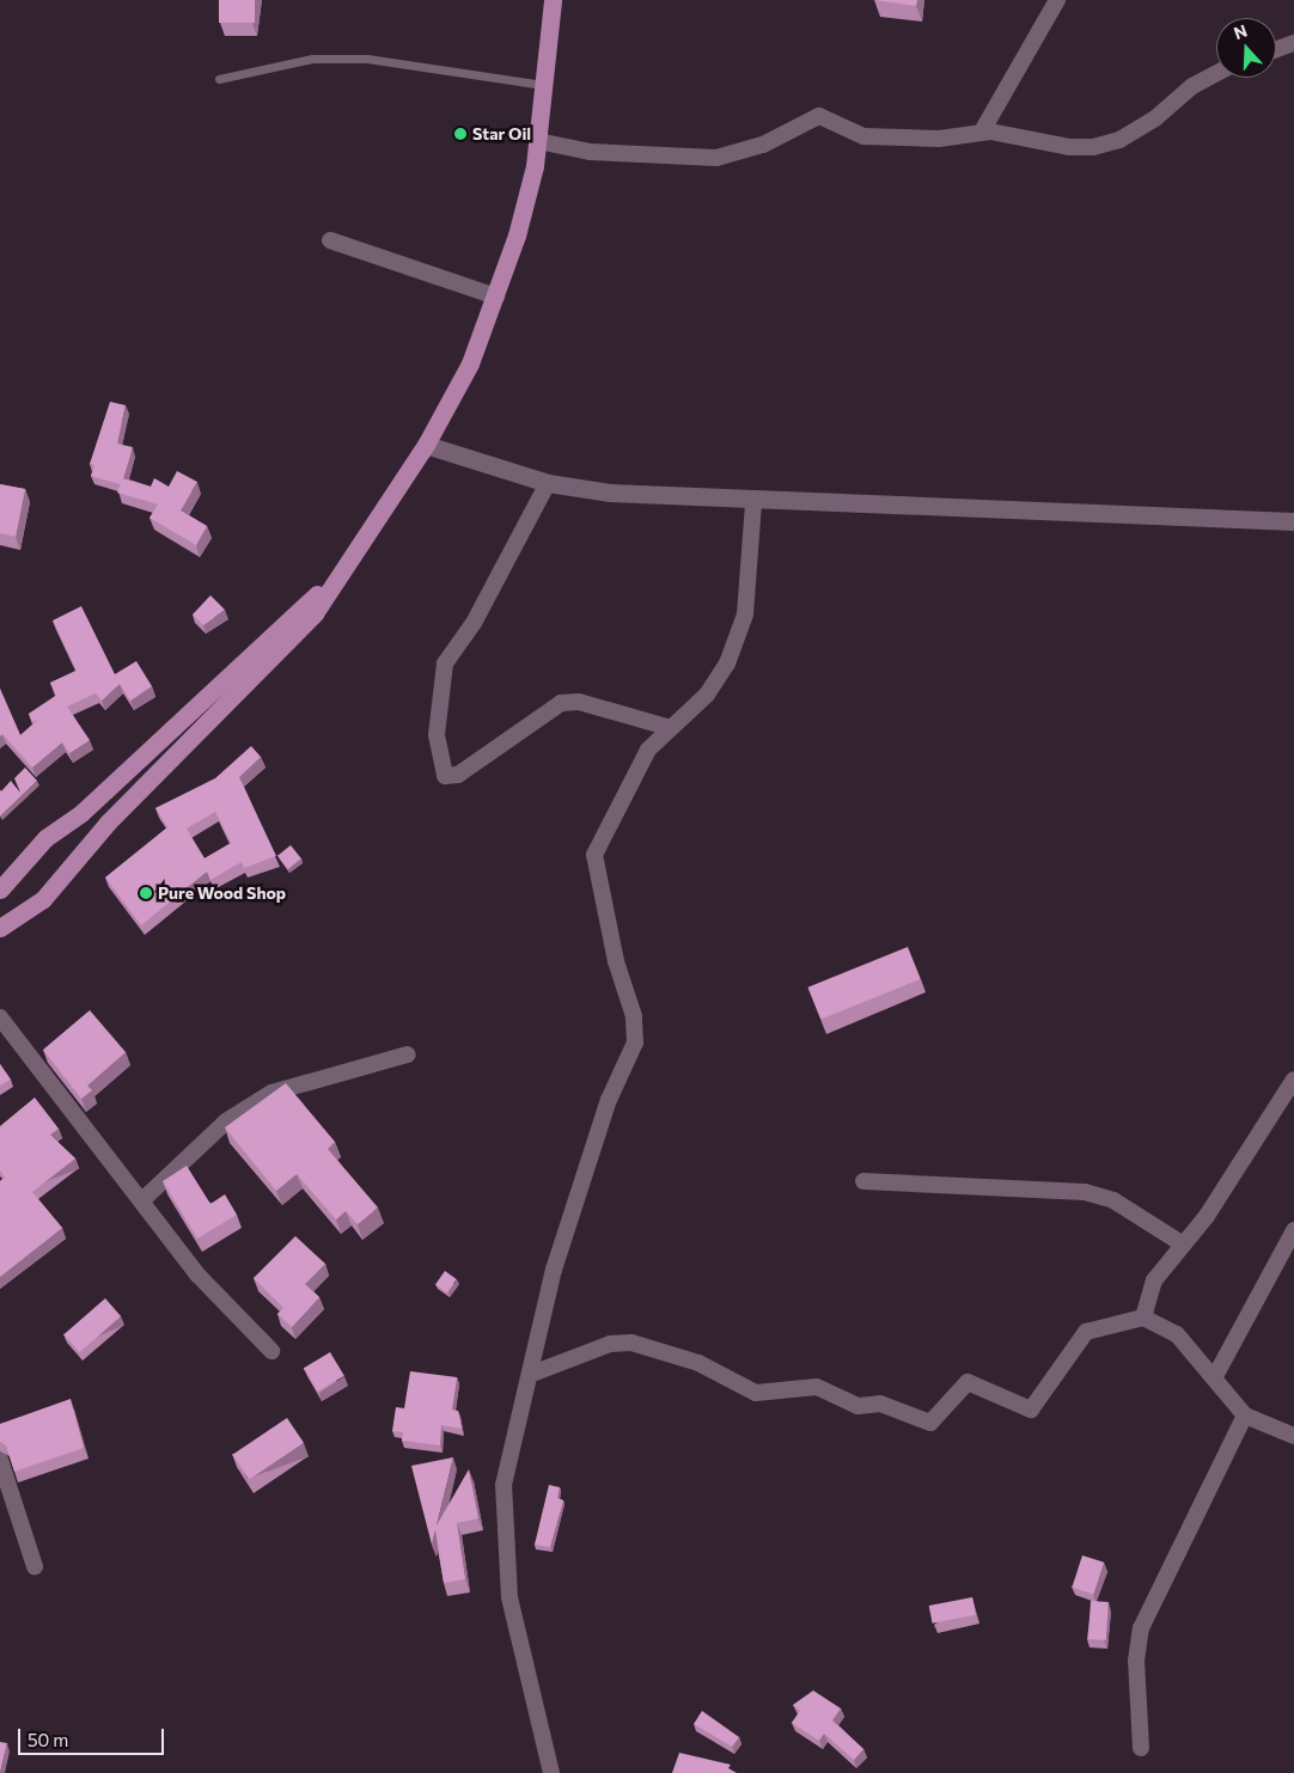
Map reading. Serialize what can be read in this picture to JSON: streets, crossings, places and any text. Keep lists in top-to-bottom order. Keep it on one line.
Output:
{"places":["Star Oil","Pure Wood Shop"],"scale_bar":"50 m","north":"top"}
